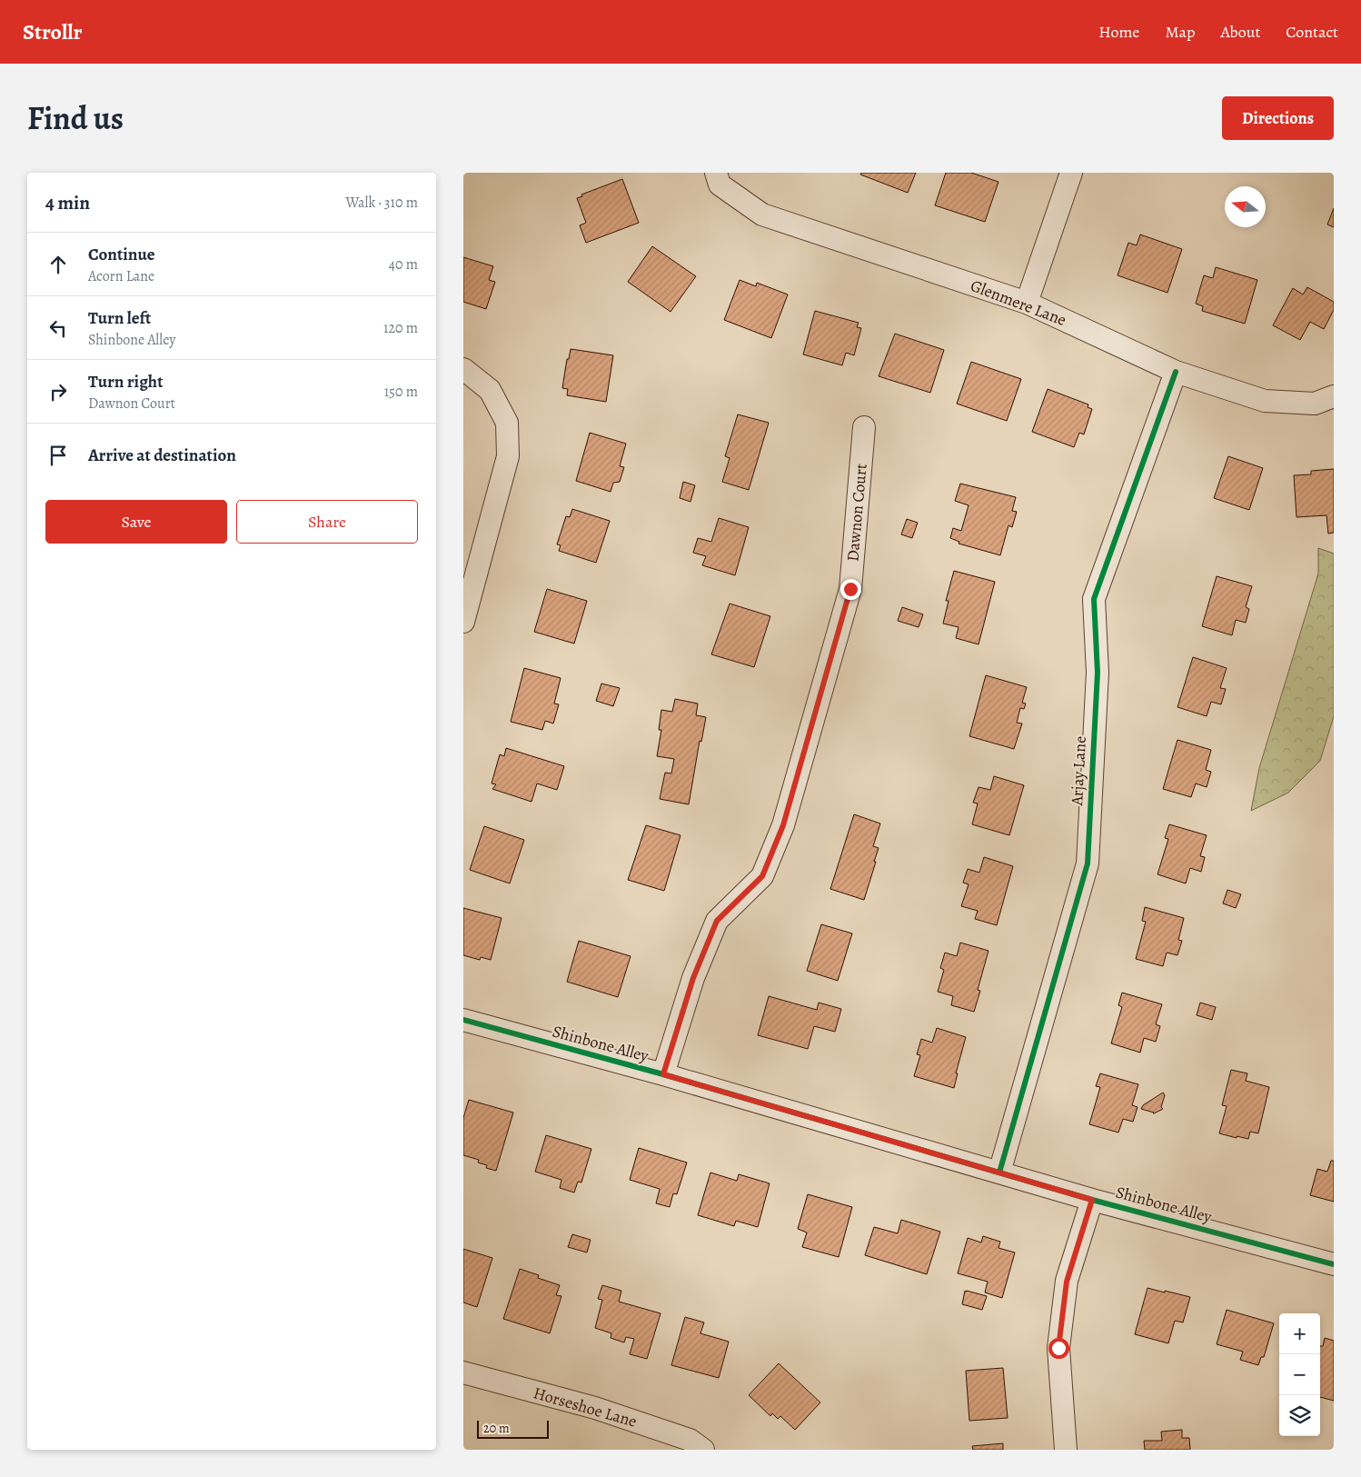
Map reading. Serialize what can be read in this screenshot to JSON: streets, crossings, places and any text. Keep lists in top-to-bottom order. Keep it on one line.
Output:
{"streets":{"street":["Glenmere Lane","Dawnon Court","Arjay Lane","Shinbone Alley","Horseshoe Lane"]},"crossings":[["Glenmere Lane","Arjay Lane"],["Dawnon Court","Shinbone Alley"],["Arjay Lane","Shinbone Alley"]],"scale_bar":"20 m","north":"left","page":{"header":"Strollr","nav":["Home","Map","About","Contact"],"title":"Find us","buttons":["Directions",["Save","Share"]],"heading":["4 min","Walk · 310 m"],"list":[["Continue","Acorn Lane","40 m"],["Turn left","Shinbone Alley","120 m"],["Turn right","Dawnon Court","150 m"],"Arrive at destination"],"map_buttons":["+","−"],"scale":"20 m"}}
